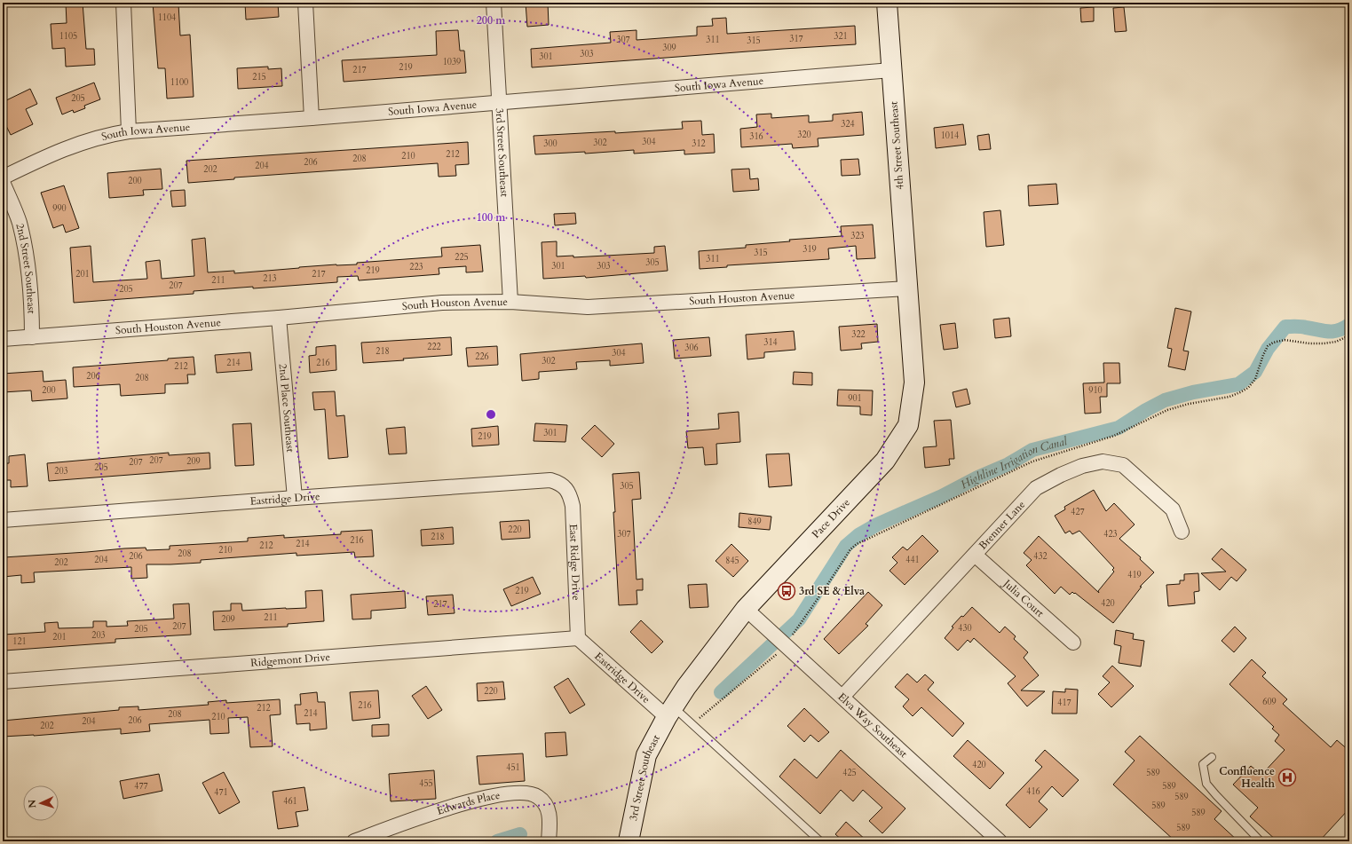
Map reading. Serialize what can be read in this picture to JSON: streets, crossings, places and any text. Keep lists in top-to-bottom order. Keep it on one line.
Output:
{"streets":{"street":["South Iowa Avenue","4th Street Southeast","3rd Street Southeast","2nd Street Southeast","South Houston Avenue","2nd Place Southeast","Eastridge Drive","Pace Drive","Brenner Lane","East Ridge Drive","Julia Court","Ridgemont Drive","Elva Way Southeast","Edwards Place"]},"crossings":[["South Iowa Avenue","4th Street Southeast"],["South Iowa Avenue","3rd Street Southeast"],["4th Street Southeast","South Houston Avenue"],["4th Street Southeast","Pace Drive"],["3rd Street Southeast","South Houston Avenue"],["3rd Street Southeast","Eastridge Drive"],["3rd Street Southeast","Pace Drive"],["2nd Street Southeast","South Houston Avenue"],["South Houston Avenue","2nd Place Southeast"],["South Houston Avenue","Pace Drive"],["2nd Place Southeast","Eastridge Drive"],["Eastridge Drive","Pace Drive"],["Eastridge Drive","East Ridge Drive"],["Eastridge Drive","Ridgemont Drive"],["Pace Drive","Elva Way Southeast"],["Brenner Lane","Julia Court"],["Brenner Lane","Elva Way Southeast"],["East Ridge Drive","Ridgemont Drive"]],"water":["Highline Irrigation Canal"],"places":{"bus stop":["3rd SE & Elva"],"hospital":["Confluence Health"]},"house_numbers":["1104","1105","321","317","307","311","315","309","303","301","1039","219","217","215","1100","205","324","320","1014","316","304","302","300","312","212","210","208","206","204","202","200","990","323","319","315","225","311","305","301","303","223","219","201","217","213","211","207","205","322","314","222","306","218","304","226","302","214","216","212","206","208","200","910","901","301","219","207","209","207","205","203","305","427","849","220","307","423","218","216","214","212","210","208","206","432","204","441","845","202","419","219","420","217","211","209","207","430","205","203","201","121","220","609","417","216","212","214","208","210","206","204","202","420","451","425","589","455","477","589","416","471","589","461","589","589","589"],"north":"left","rings":["200 m","100 m"]}
